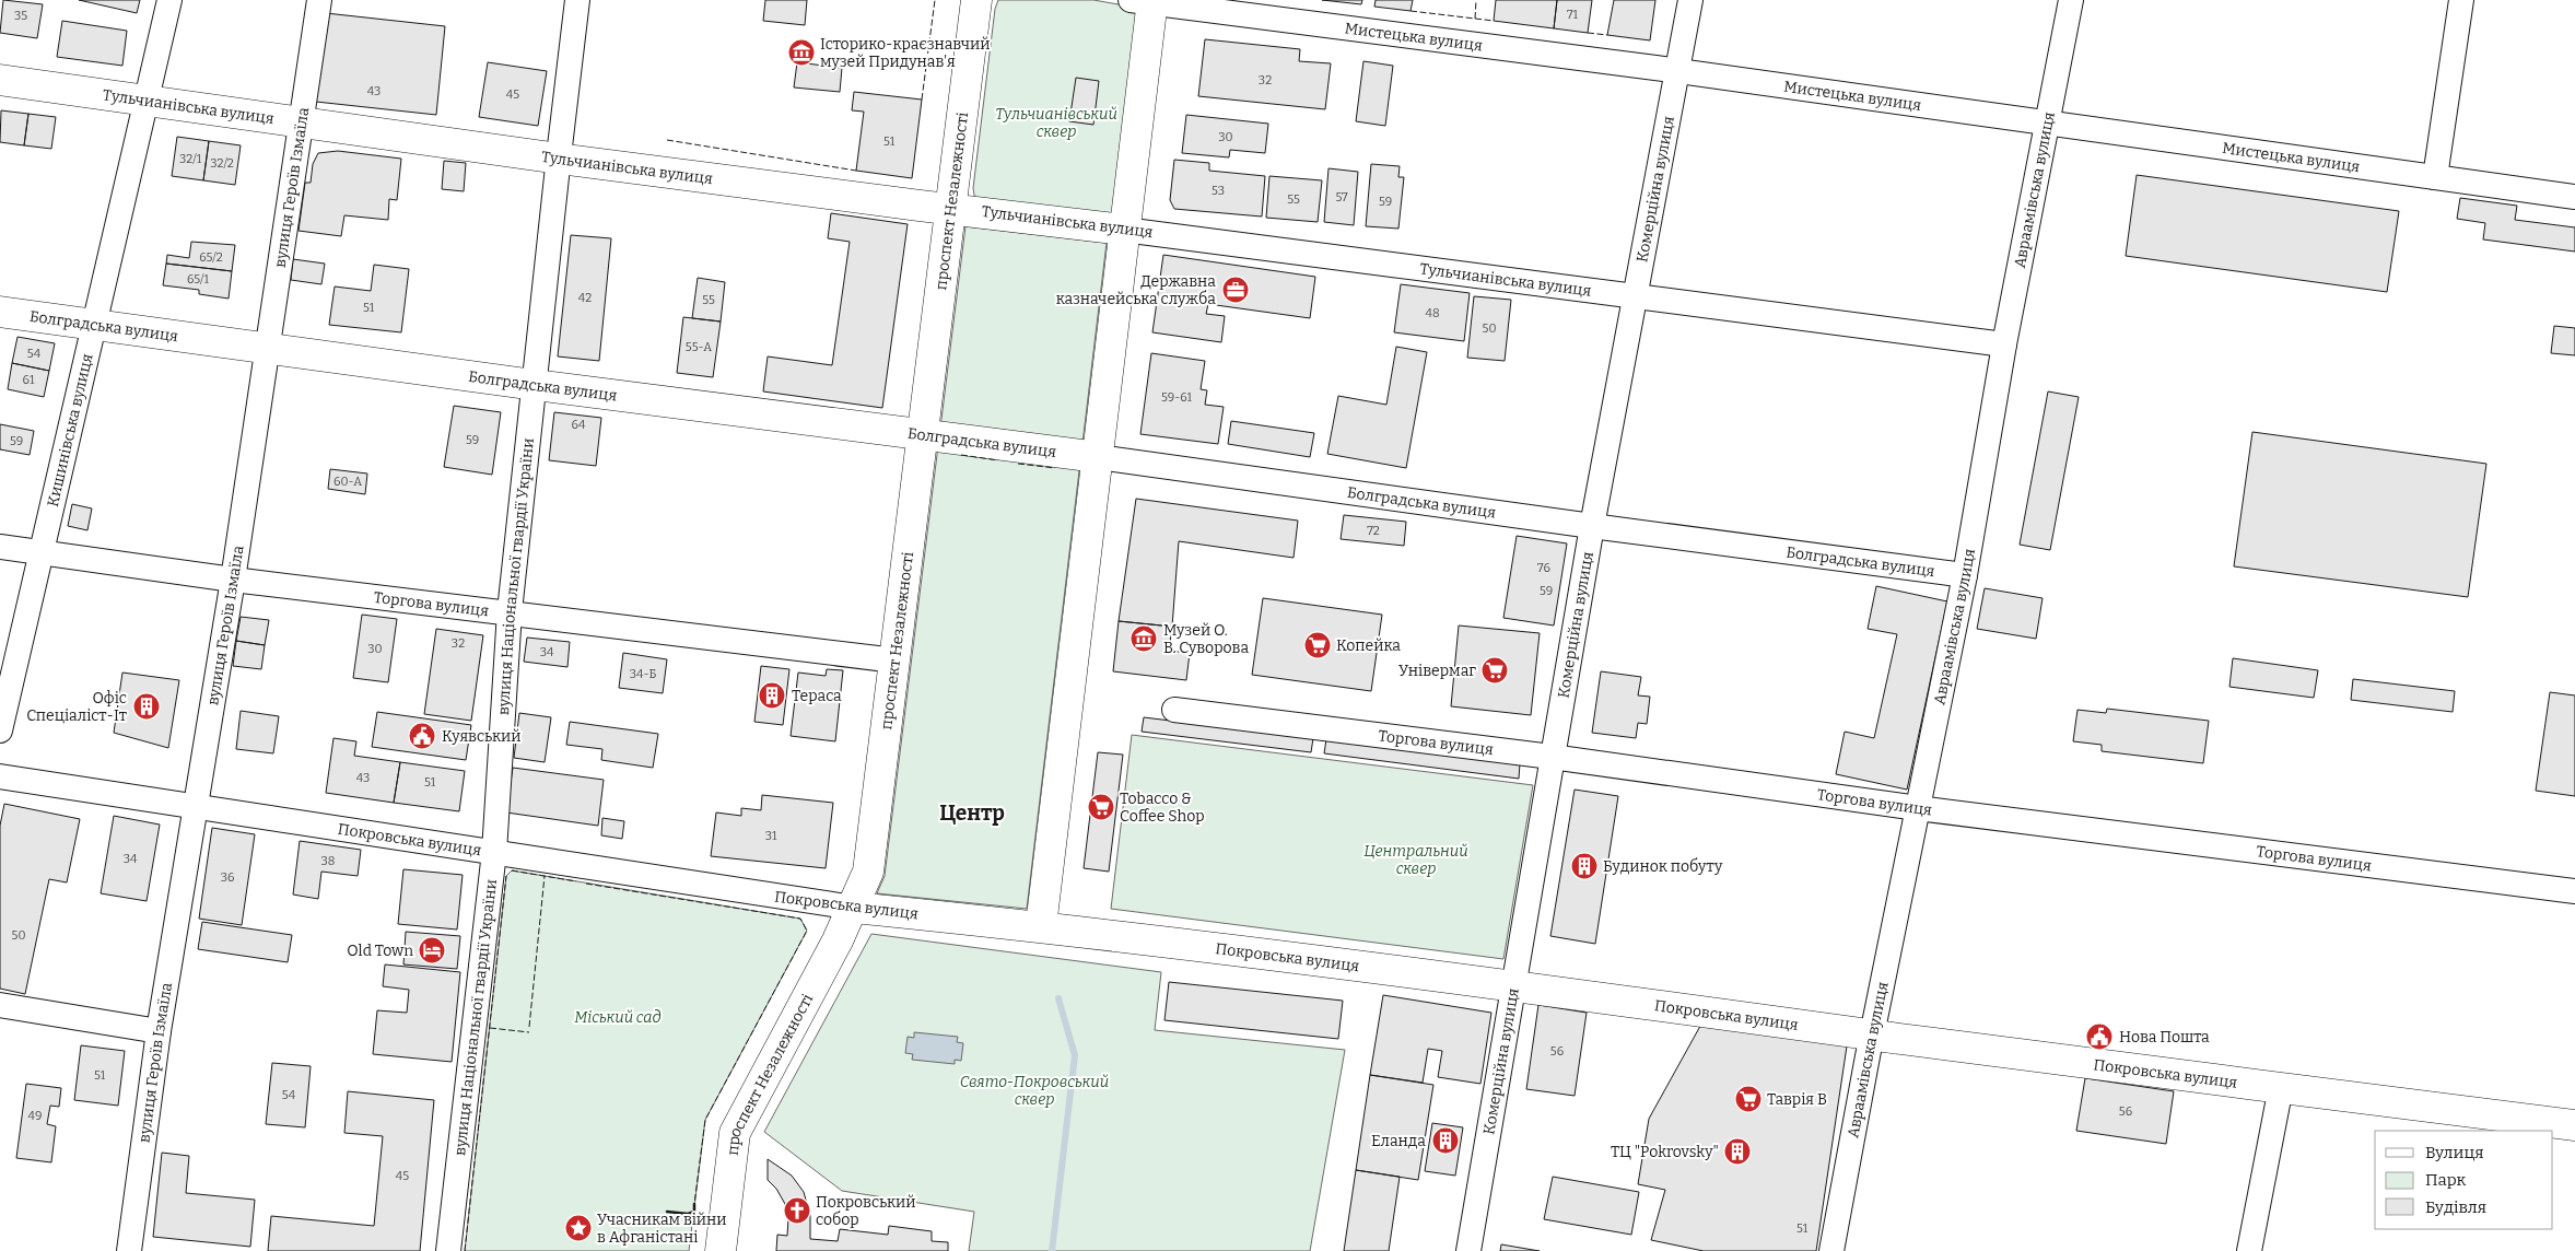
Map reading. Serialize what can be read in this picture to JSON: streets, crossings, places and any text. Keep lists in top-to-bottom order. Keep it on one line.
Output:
{"streets":{"main road":["Тульчианівська вулиця","проспект Незалежності","Болградська вулиця","Покровська вулиця"],"street":["Мистецька вулиця","вулиця Героїв Ізмаїла","Комерційна вулиця","Авраамівська вулиця","Кишинівська вулиця","вулиця Національної гвардії України","Торгова вулиця"]},"crossings":[["Мистецька вулиця","Комерційна вулиця"],["Мистецька вулиця","Авраамівська вулиця"],["Тульчианівська вулиця","вулиця Героїв Ізмаїла"],["Тульчианівська вулиця","Комерційна вулиця"],["Тульчианівська вулиця","Авраамівська вулиця"],["Тульчианівська вулиця","проспект Незалежності"],["Тульчианівська вулиця","Кишинівська вулиця"],["Тульчианівська вулиця","вулиця Національної гвардії України"],["вулиця Героїв Ізмаїла","Болградська вулиця"],["вулиця Героїв Ізмаїла","Торгова вулиця"],["вулиця Героїв Ізмаїла","Покровська вулиця"],["Комерційна вулиця","Болградська вулиця"],["Комерційна вулиця","Торгова вулиця"],["Комерційна вулиця","Покровська вулиця"],["Авраамівська вулиця","Болградська вулиця"],["Авраамівська вулиця","Торгова вулиця"],["Авраамівська вулиця","Покровська вулиця"],["проспект Незалежності","Болградська вулиця"],["проспект Незалежності","Торгова вулиця"],["проспект Незалежності","Покровська вулиця"],["Болградська вулиця","Кишинівська вулиця"],["Болградська вулиця","вулиця Національної гвардії України"],["Кишинівська вулиця","Торгова вулиця"],["вулиця Національної гвардії України","Торгова вулиця"],["вулиця Національної гвардії України","Покровська вулиця"]],"districts":["Центр"],"parks":["Тульчианівський сквер","Центральний сквер","Міський сад","Свято-Покровський сквер"],"places":{"museum":["Історико-краєзнавчий музей Придунав'я","Музей О. В. Суворова"],"office":["Державна казначейська служба"],"supermarket":["Копейка","Універмаг","Tobacco & Coffee Shop","Таврія В"],"building":["Тераса","Офіс Спеціаліст-Іт","Будинок побуту","Еланда","ТЦ \"Pokrovsky\""],"public building":["Куявський","Нова Пошта"],"hotel":["Old Town"],"church":["Покровський собор"],"place":["Учасникам війни в Афганістані"]},"house_numbers":["71","35","32","43","45","30","51","32/1","32/2","53","57","55","59","65/2","65/1","42","55","51","48","50","55-А","54","61","59-61","64","59","59","60-А","72","76","59","32","30","34","34-Б","43","51","31","34","38","36","50","56","51","54","56","49","45","51"],"legend":["Вулиця","Парк","Будівля"]}
